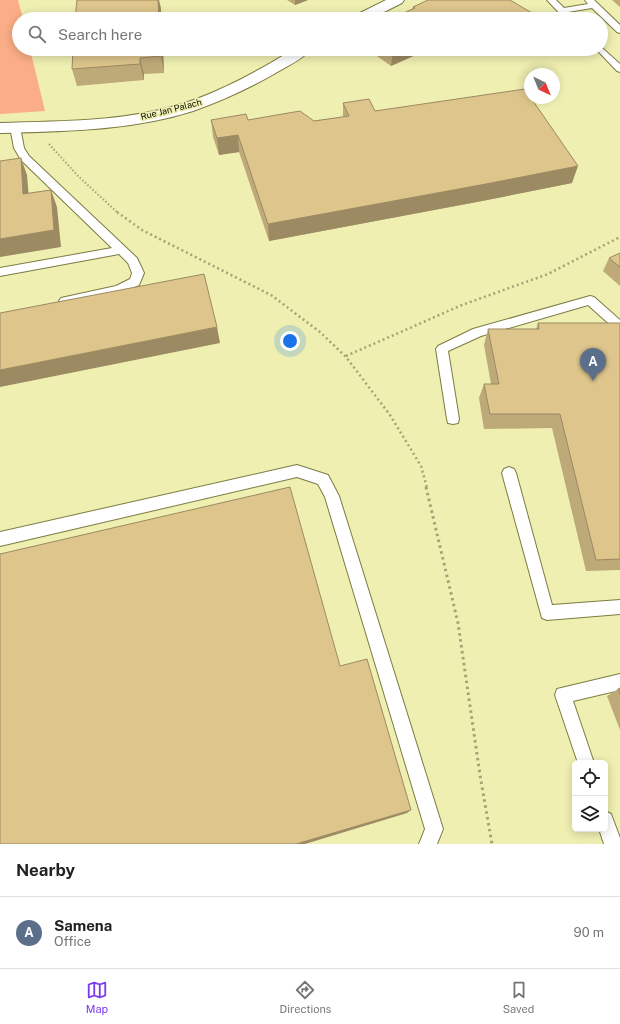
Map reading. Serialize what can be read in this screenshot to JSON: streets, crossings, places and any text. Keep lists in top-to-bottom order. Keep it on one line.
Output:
{"streets":{"street":["Rue Jan Palach"]},"north":"bottom right","page":{"search":"Search here","pins":"A","heading":"Nearby","list":[{"mark":"A","name":"Samena","note":"Office","value":"90 m"}],"nav":["Map","Directions","Saved"]}}
